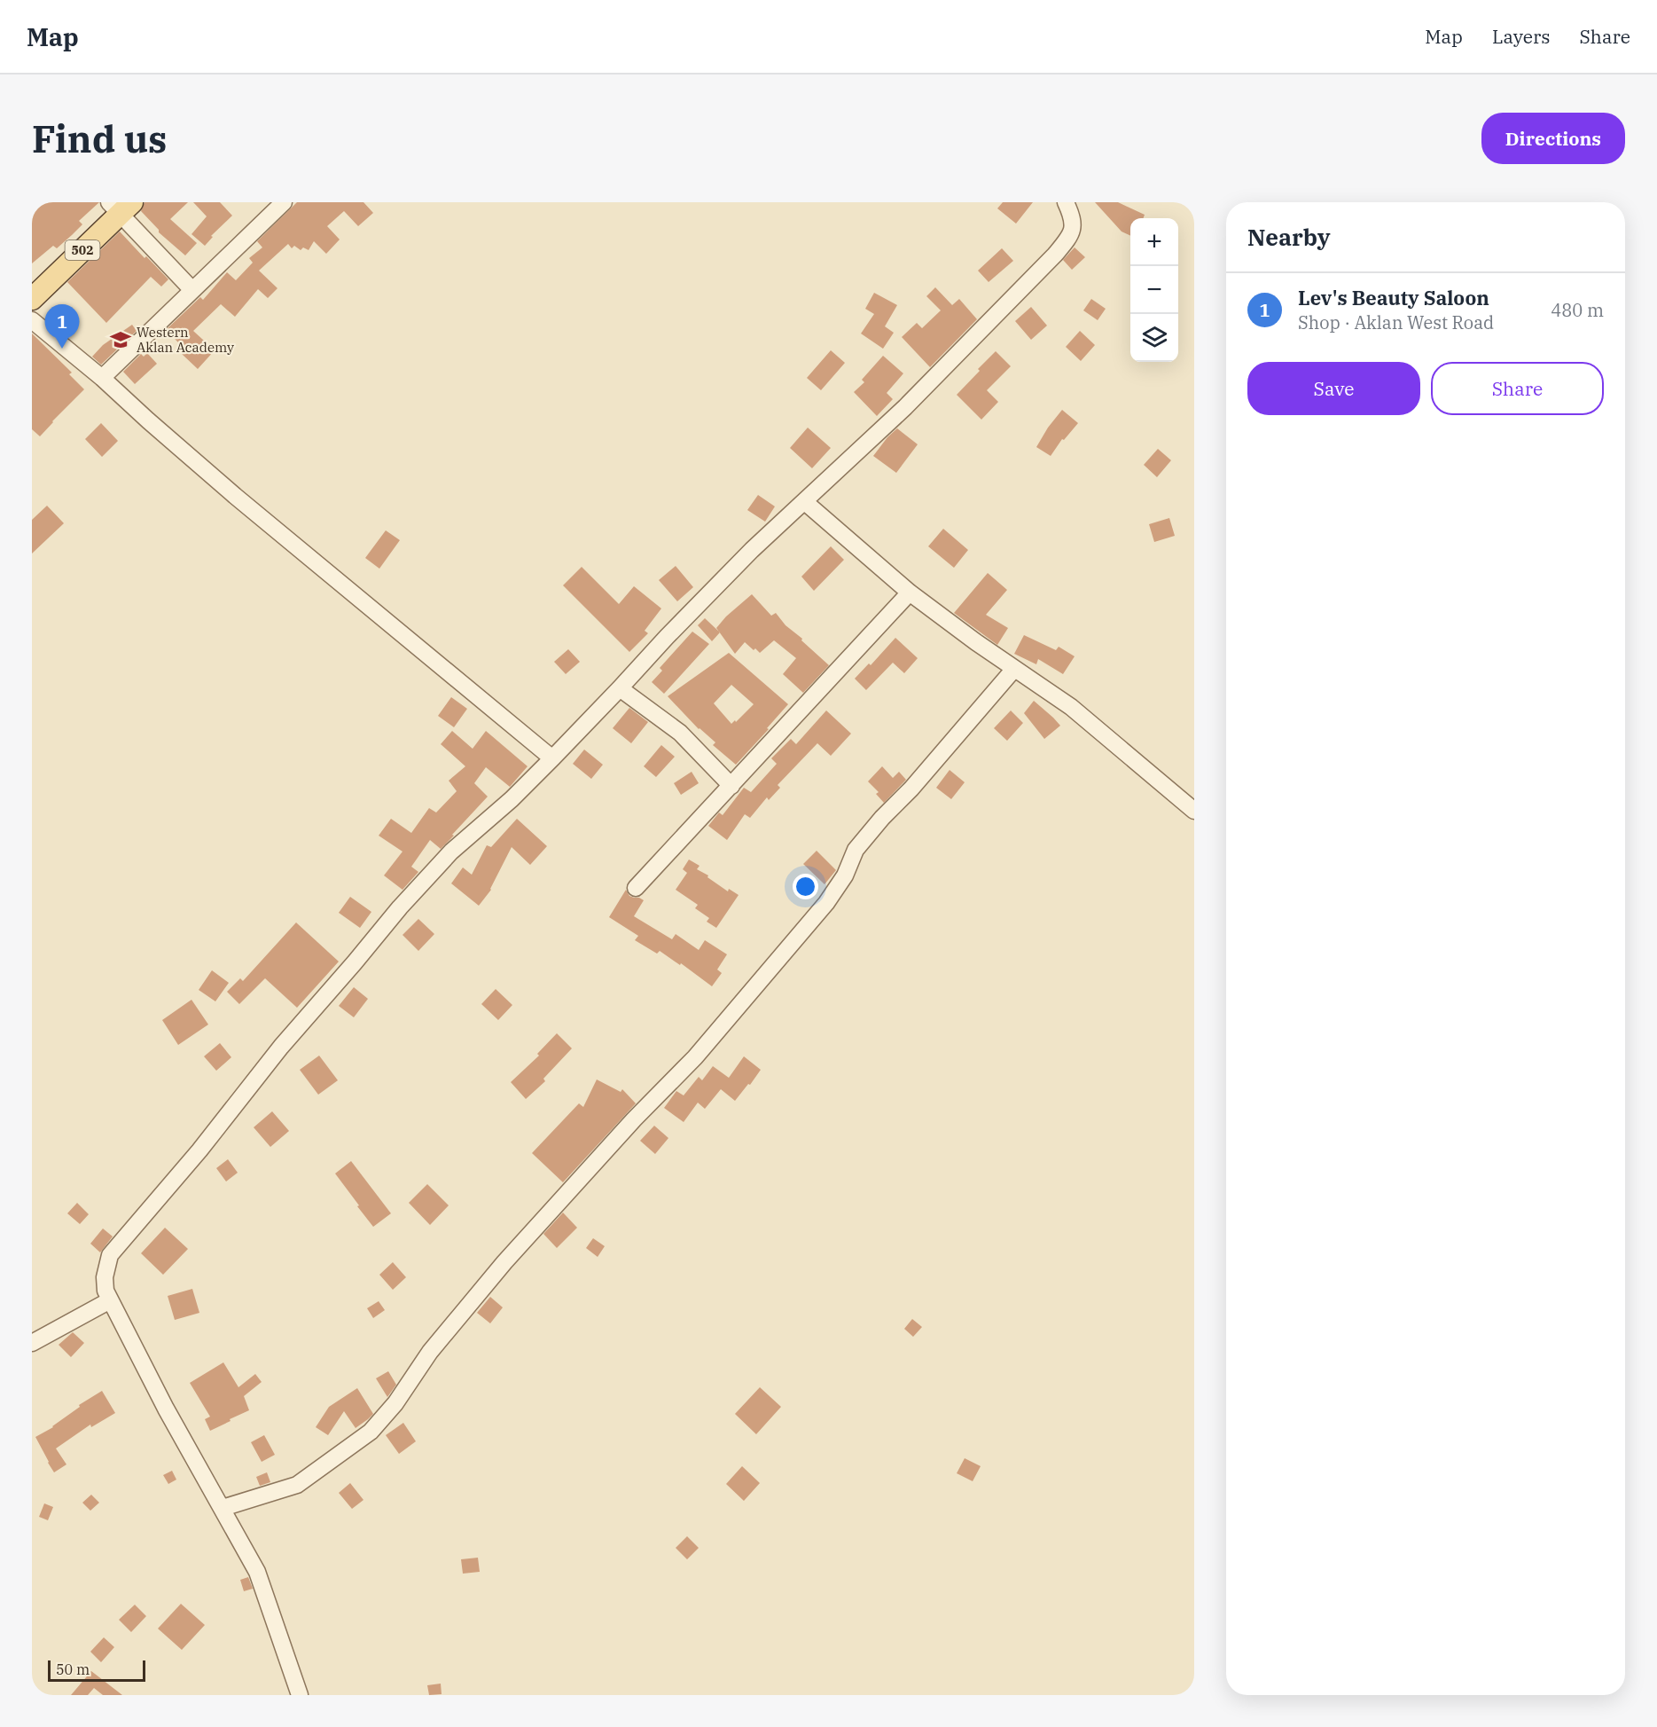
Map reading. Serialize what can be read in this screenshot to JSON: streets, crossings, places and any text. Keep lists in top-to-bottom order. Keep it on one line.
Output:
{"streets":{"main road":["502"]},"places":{"school or university":["Western Aklan Academy"]},"scale_bar":"50 m","page":{"header":"Map","nav":["Map","Layers","Share"],"buttons":["Directions",["Save","Share"]],"title":"Find us","heading":"Nearby","map_buttons":["+","−"],"list":[{"mark":"1","name":"Lev's Beauty Saloon","note":"Shop · Aklan West Road","value":"480 m"}],"pins":"1","scale":"50 m"}}
